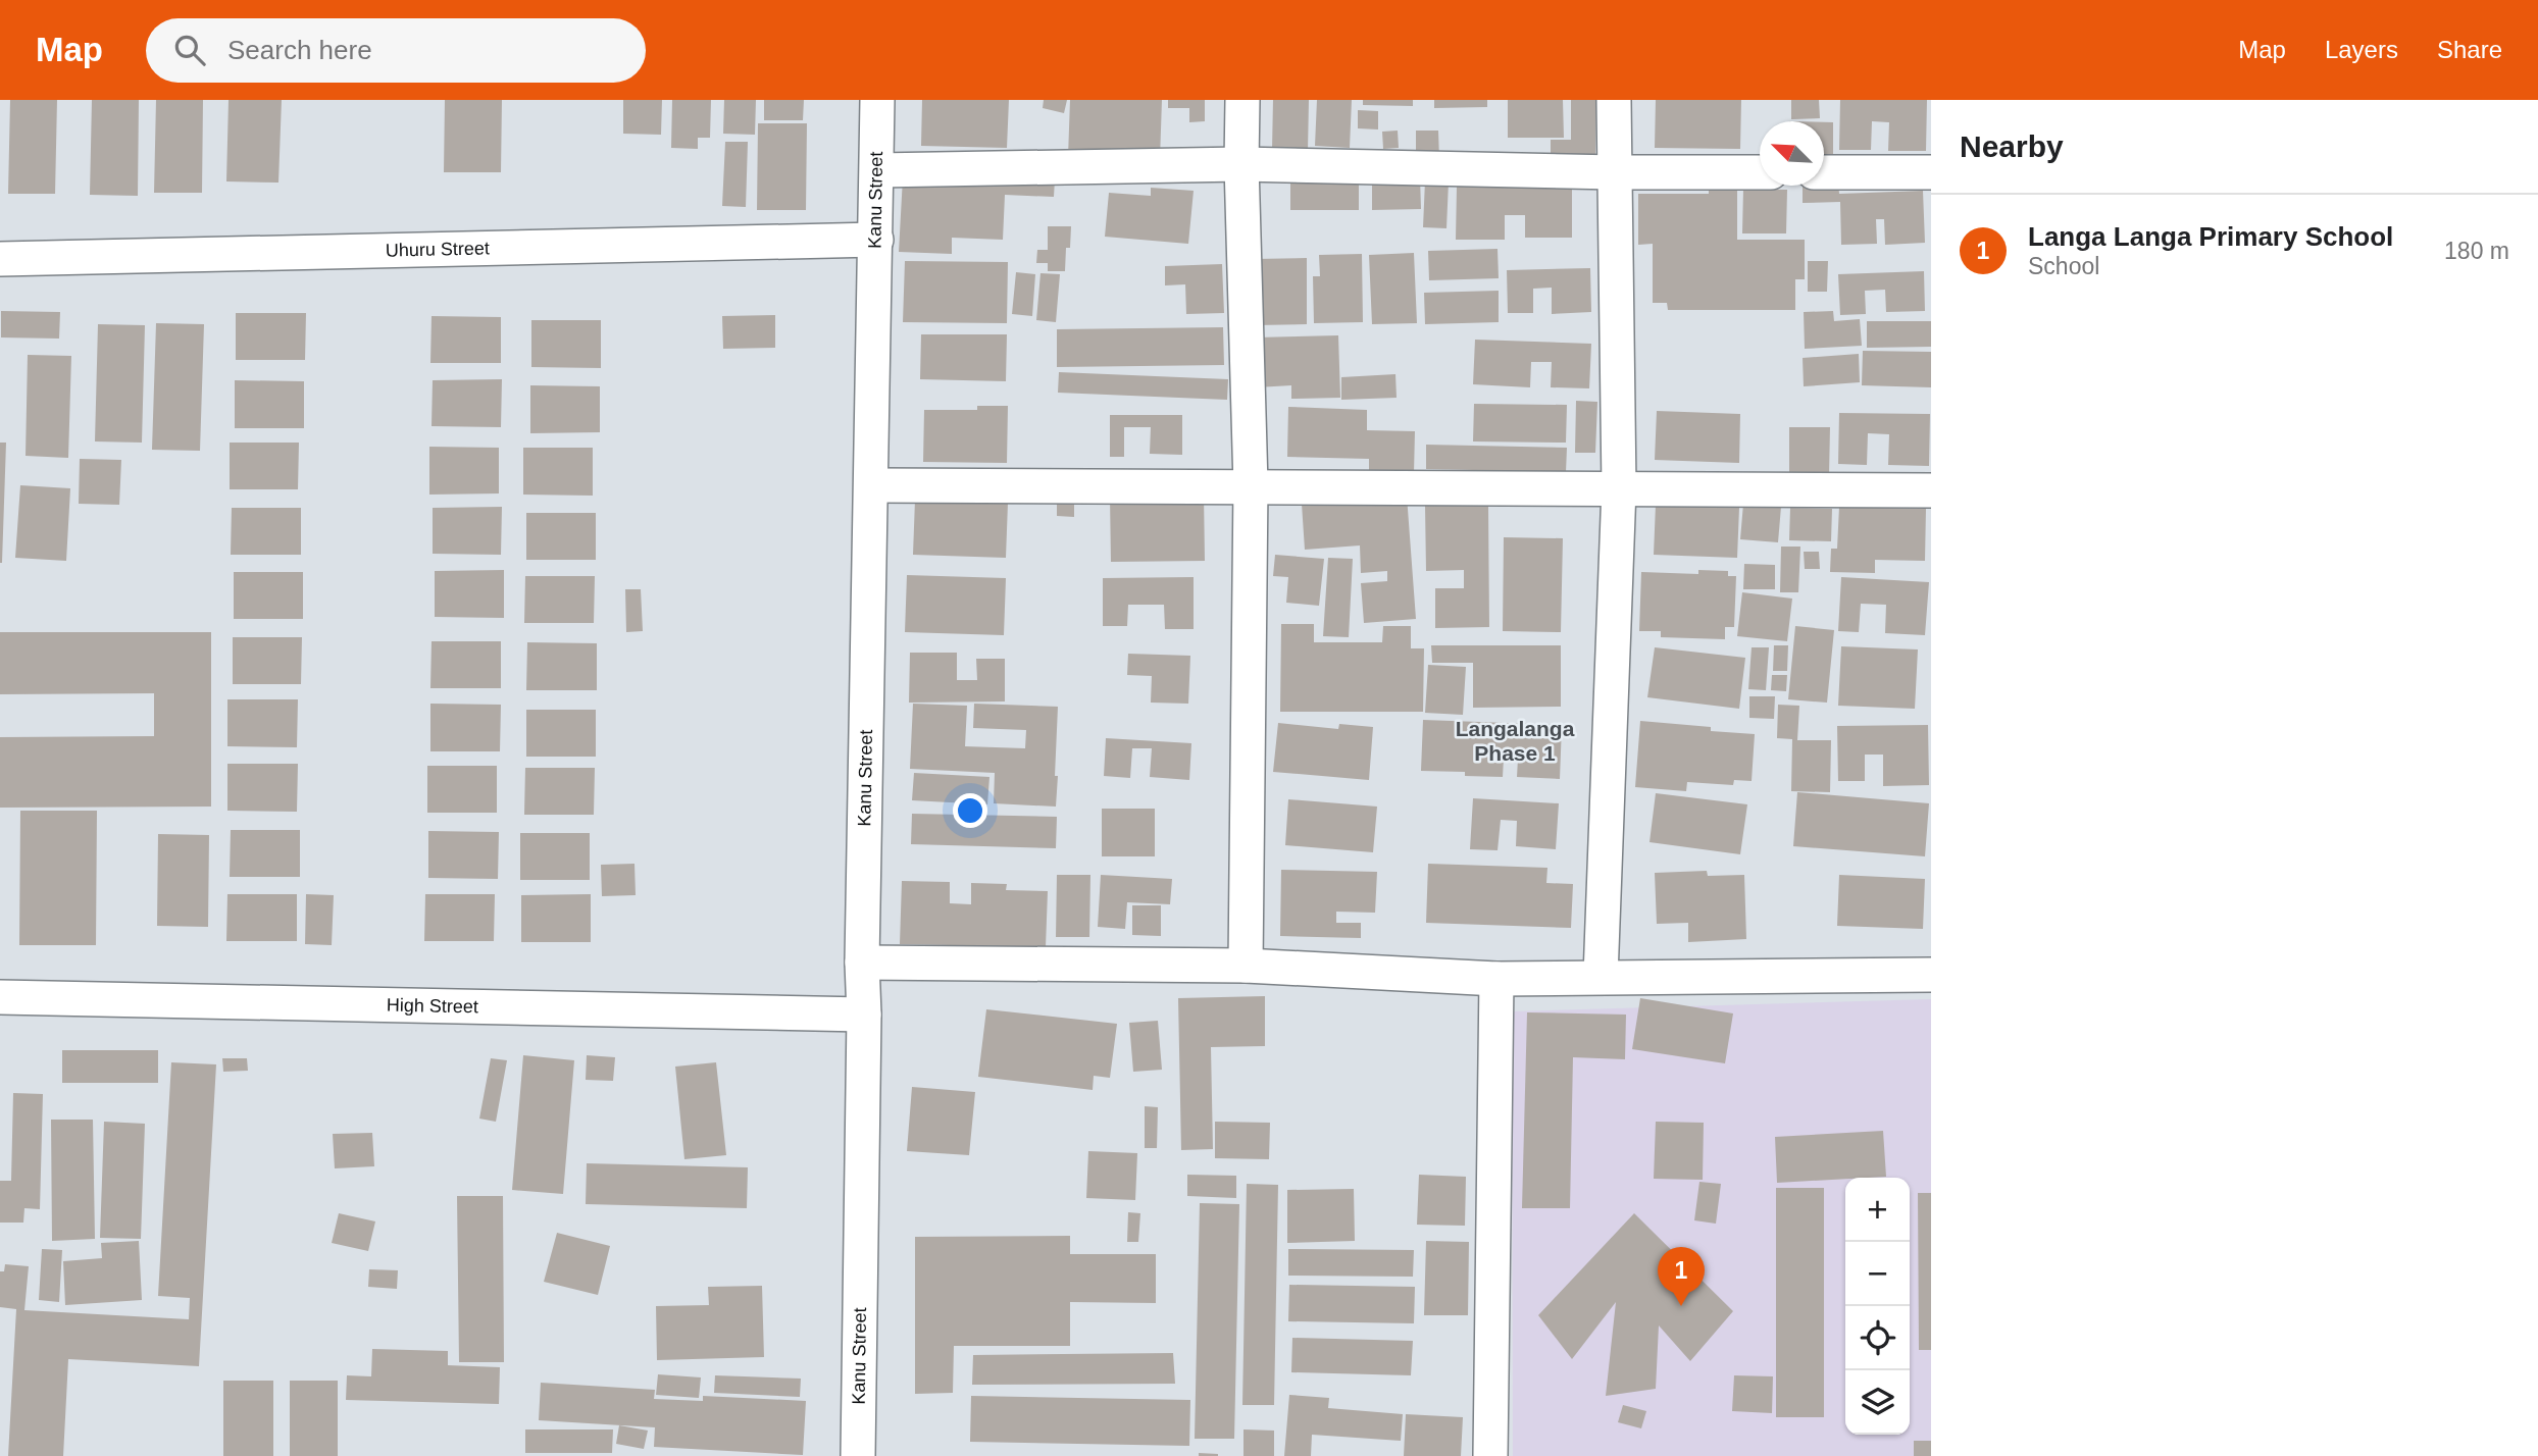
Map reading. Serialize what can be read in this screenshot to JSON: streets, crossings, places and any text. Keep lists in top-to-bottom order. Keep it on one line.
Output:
{"streets":{"street":["Kanu Street","Uhuru Street","High Street"]},"crossings":[["Kanu Street","Uhuru Street"],["Kanu Street","High Street"]],"districts":["Langalanga Phase 1"],"north":"top left","page":{"header":"Map","search":"Search here","nav":["Map","Layers","Share"],"heading":"Nearby","list":[{"mark":"1","name":"Langa Langa Primary School","note":"School","value":"180 m"}],"map_buttons":["+","−"],"pins":"1"}}
